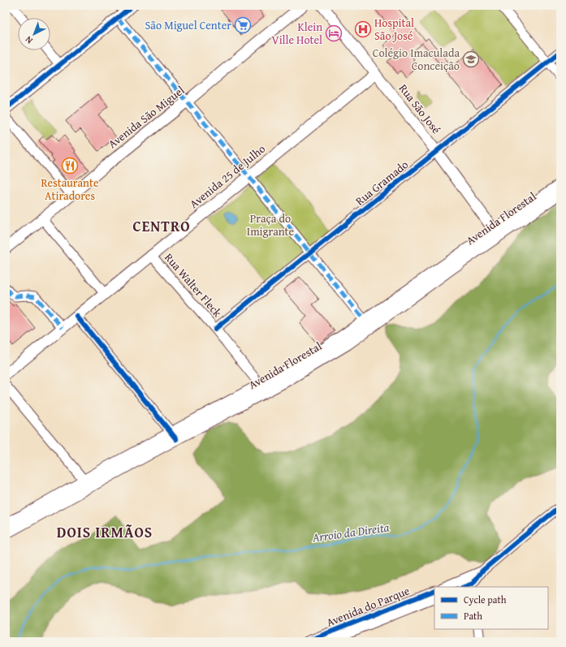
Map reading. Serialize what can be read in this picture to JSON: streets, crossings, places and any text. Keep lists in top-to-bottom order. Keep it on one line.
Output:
{"streets":{"main road":["Rua São José","Avenida São Miguel","Avenida 25 de Julho","Avenida Florestal"],"street":["Rua Gramado","Rua Walter Fleck","Avenida do Parque"]},"crossings":[["Rua São José","Avenida 25 de Julho"],["Rua São José","Rua Gramado"],["Rua São José","Avenida Florestal"],["Avenida 25 de Julho","Rua Walter Fleck"],["Rua Gramado","Rua Walter Fleck"],["Avenida Florestal","Rua Walter Fleck"]],"districts":["CENTRO","DOIS IRMÃOS"],"water":["Arroio da Direita"],"parks":["Praça do Imigrante"],"places":{"supermarket":["São Miguel Center"],"hospital":["Hospital São José"],"hotel":["Klein Ville Hotel"],"school or university":["Colégio Imaculada Conceição"],"restaurant":["Restaurante Atiradores"]},"legend":["Cycle path","Path"],"north":"bottom left"}
